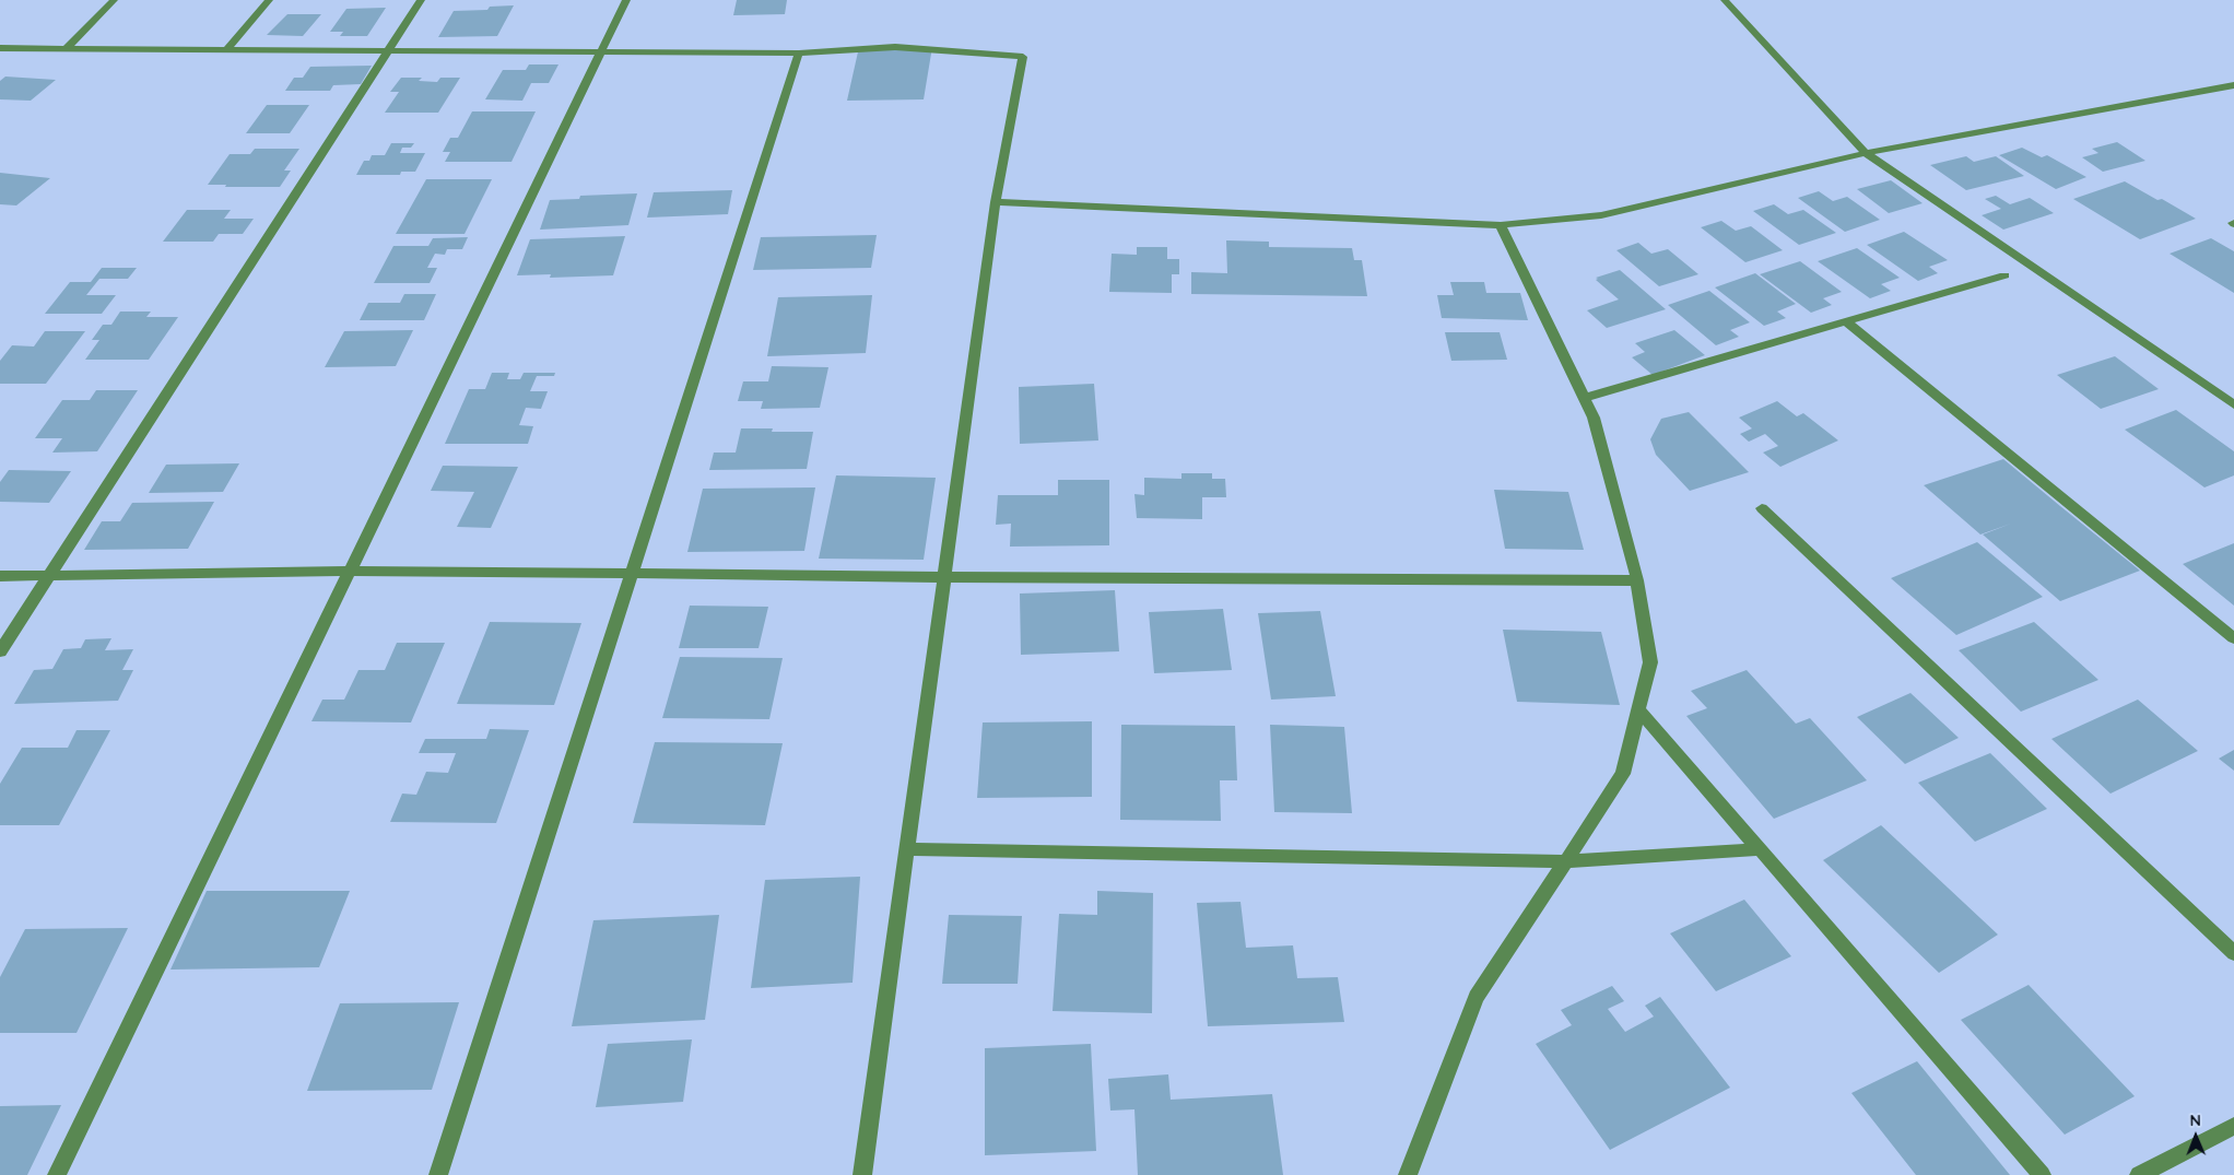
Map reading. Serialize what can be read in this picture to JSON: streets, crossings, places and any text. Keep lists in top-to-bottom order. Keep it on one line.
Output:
{"north":"top"}
